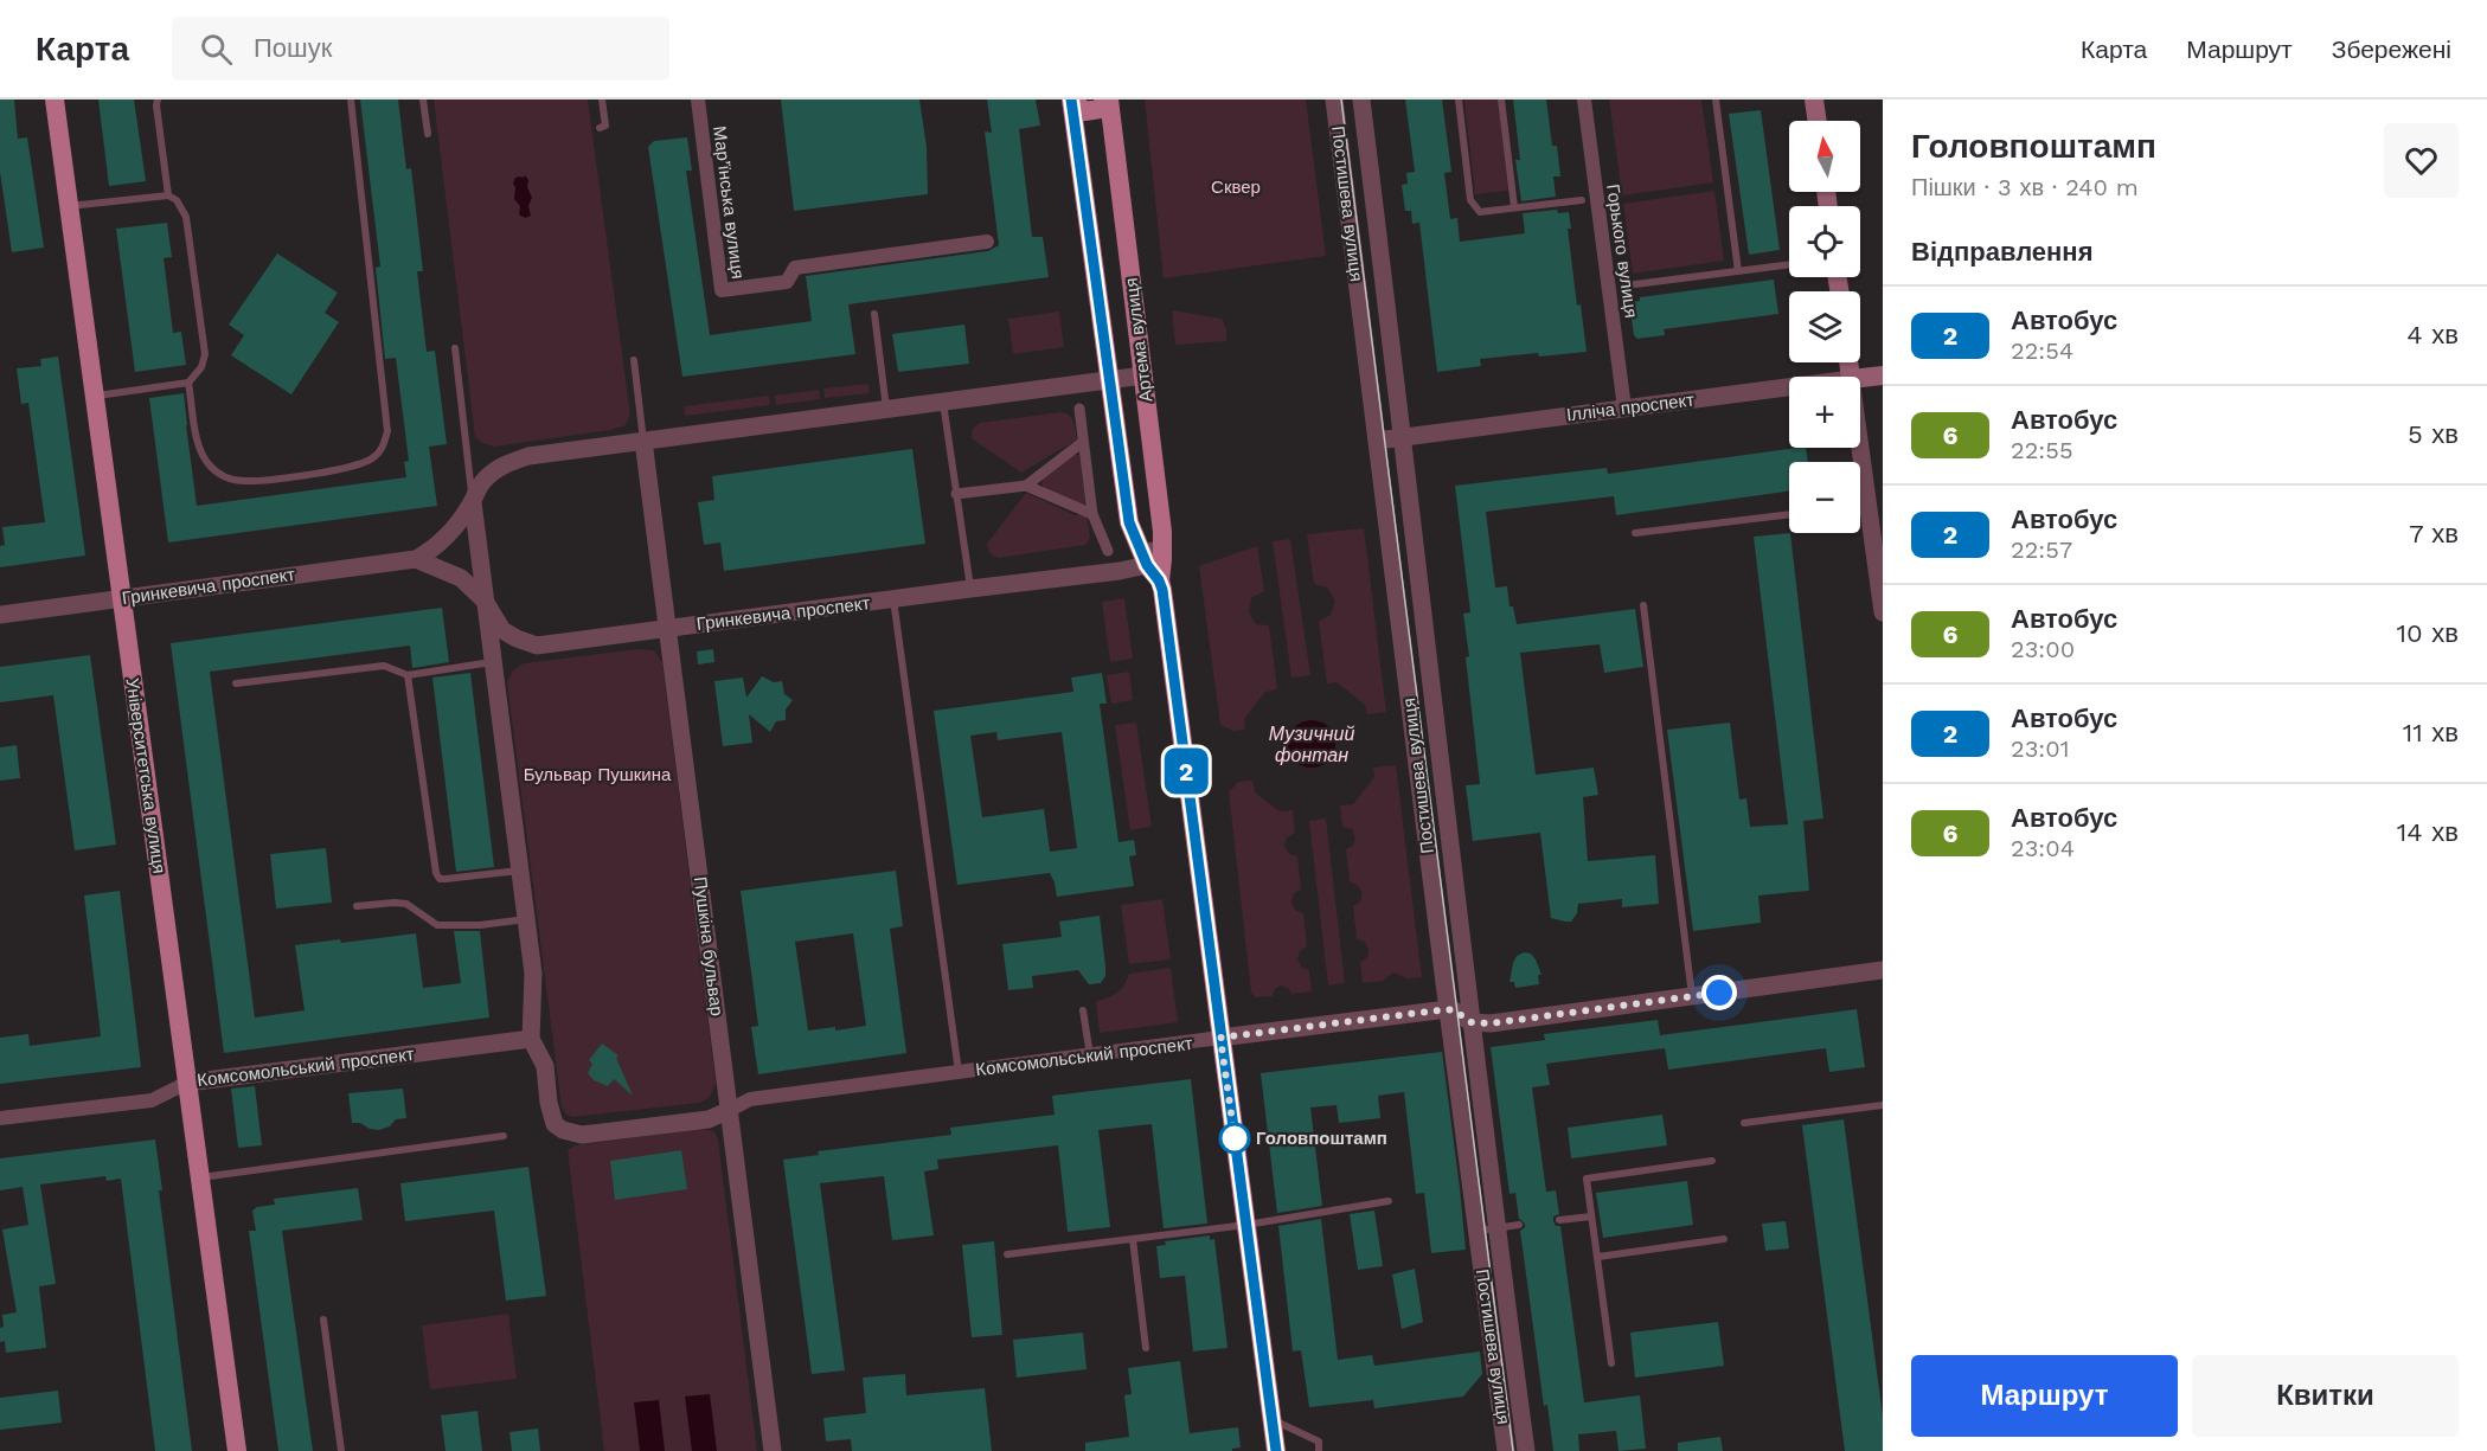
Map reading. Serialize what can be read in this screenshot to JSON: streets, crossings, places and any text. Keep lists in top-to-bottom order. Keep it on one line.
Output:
{"streets":{"main road":["Артема вулиця","Ілліча проспект","Університетська вулиця"],"street":["Мар’їнська вулиця","Постишева вулиця","Горького вулиця","Гринкевича проспект","Пушкіна бульвар","Комсомольський проспект"]},"crossings":[["Постишева вулиця","Ілліча проспект"],["Постишева вулиця","Комсомольський проспект"],["Горького вулиця","Ілліча проспект"],["Артема вулиця","Гринкевича проспект"],["Артема вулиця","Комсомольський проспект"],["Гринкевича проспект","Університетська вулиця"],["Гринкевича проспект","Пушкіна бульвар"],["Університетська вулиця","Комсомольський проспект"],["Пушкіна бульвар","Комсомольський проспект"]],"water":["Музичний фонтан"],"parks":["Сквер","Бульвар Пушкина"],"places":["Головпоштамп"],"lines":["bus line 2"],"north":"top","page":{"header":"Карта","search":"Пошук","nav":["Карта","Маршрут","Збережені"],"on_map":"2","heading":[["Головпоштамп","Пішки · 3 хв · 240 m"],"Відправлення"],"map_buttons":["+","−"],"list":[{"mark":"2","name":"Автобус","note":"22:54","value":"4 хв"},{"mark":"6","name":"Автобус","note":"22:55","value":"5 хв"},{"mark":"2","name":"Автобус","note":"22:57","value":"7 хв"},{"mark":"6","name":"Автобус","note":"23:00","value":"10 хв"},{"mark":"2","name":"Автобус","note":"23:01","value":"11 хв"},{"mark":"6","name":"Автобус","note":"23:04","value":"14 хв"}],"buttons":["Маршрут","Квитки"]}}
